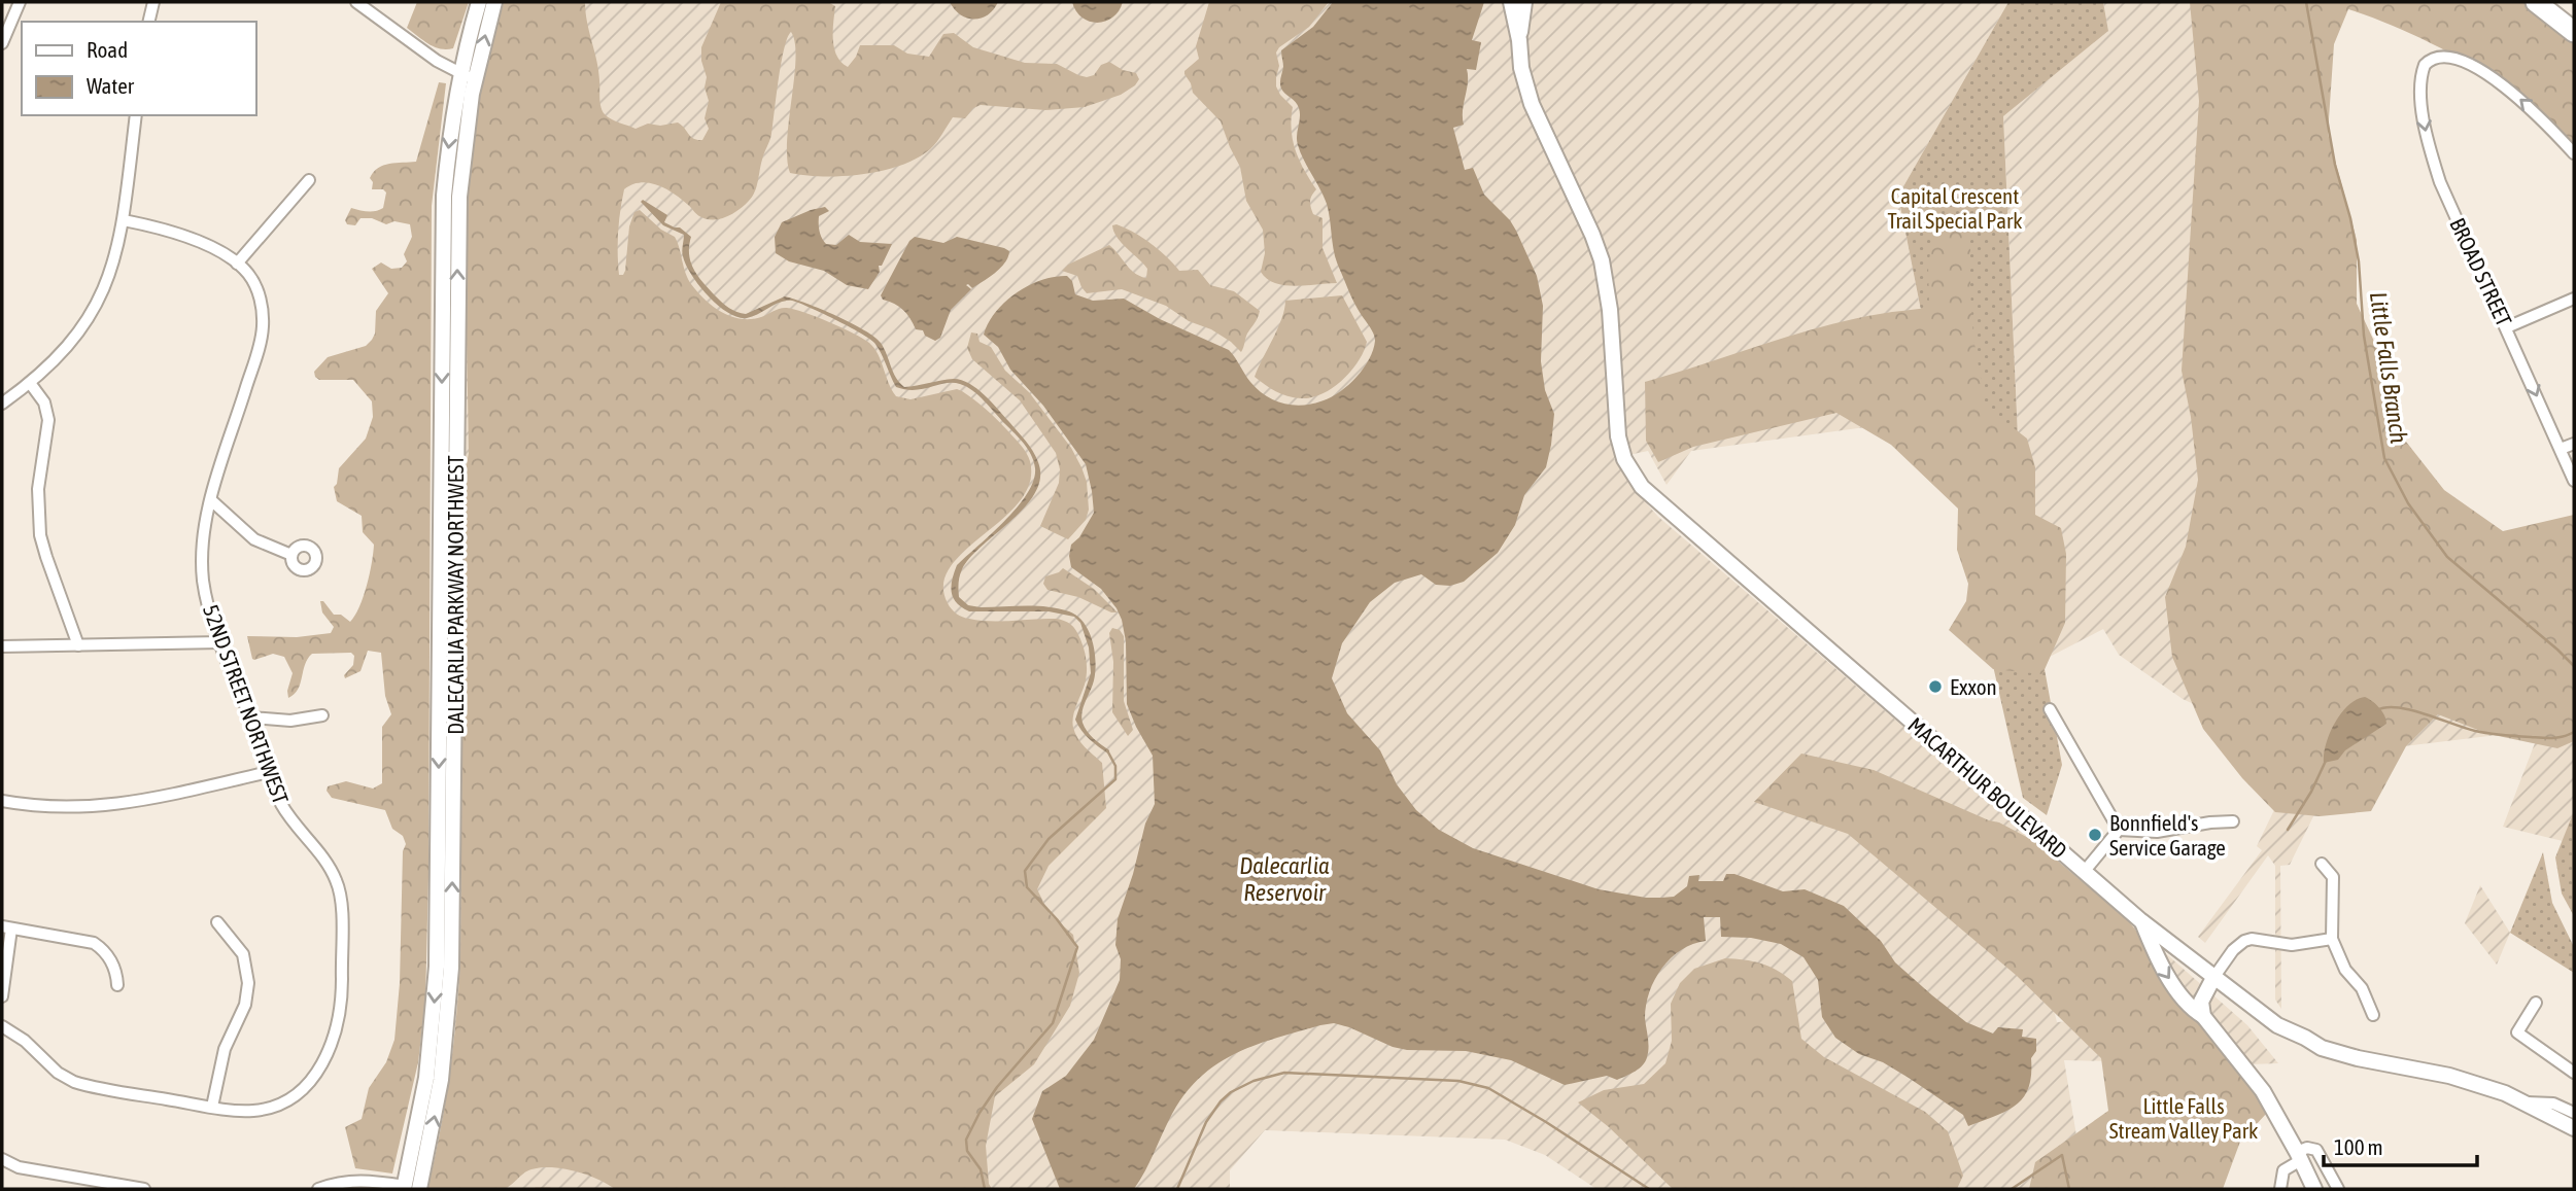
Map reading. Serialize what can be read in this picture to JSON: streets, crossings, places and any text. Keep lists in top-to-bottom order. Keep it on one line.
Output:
{"streets":{"main road":["DALECARLIA PARKWAY NORTHWEST","MACARTHUR BOULEVARD"],"street":["BROAD STREET","52ND STREET NORTHWEST"]},"water":["Little Falls Branch","Dalecarlia Reservoir"],"parks":["Capital Crescent Trail Special Park","Little Falls Stream Valley Park"],"places":["Exxon","Bonnfield's Service Garage"],"legend":["Road","Water"],"scale_bar":"100 m"}
